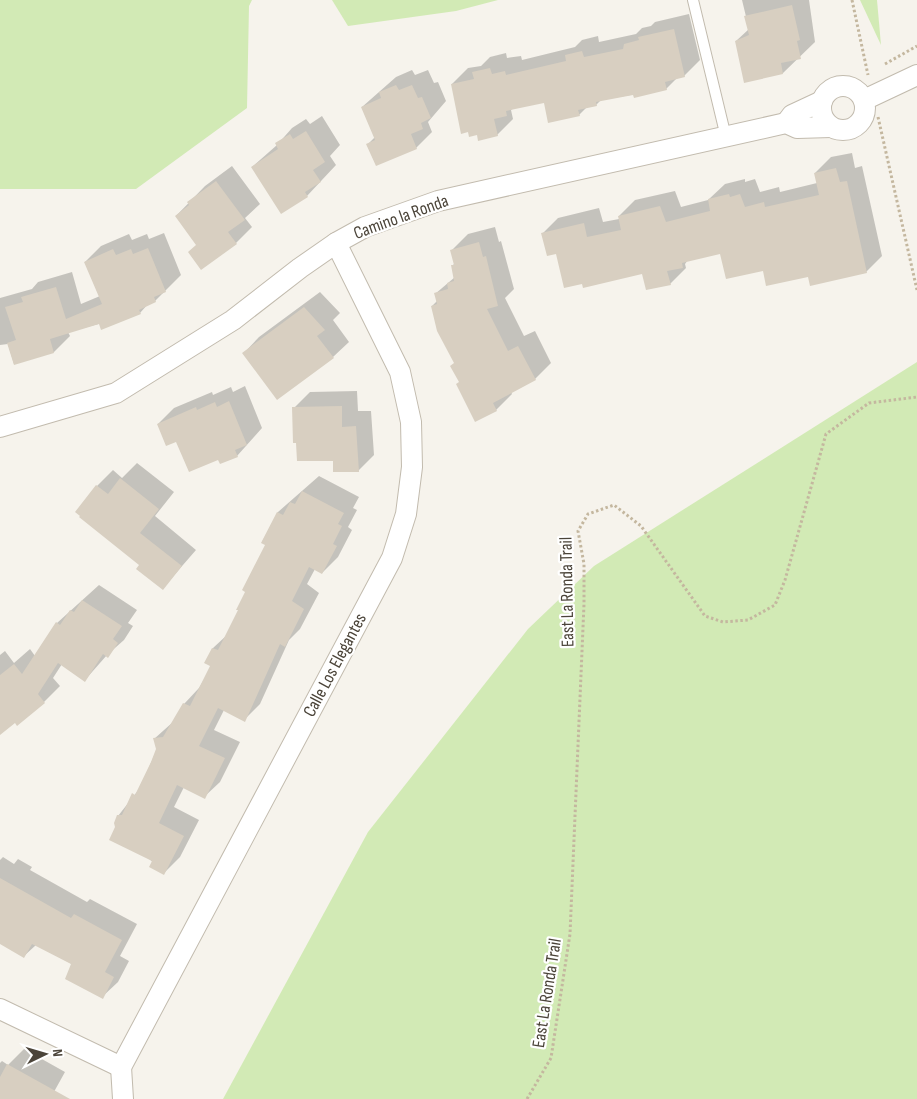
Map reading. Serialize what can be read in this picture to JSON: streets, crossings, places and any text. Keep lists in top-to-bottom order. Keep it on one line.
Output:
{"streets":{"street":["Camino la Ronda","Calle Los Elegantes"],"path":["East La Ronda Trail"]},"crossings":[["Camino la Ronda","Calle Los Elegantes"]],"north":"right"}
